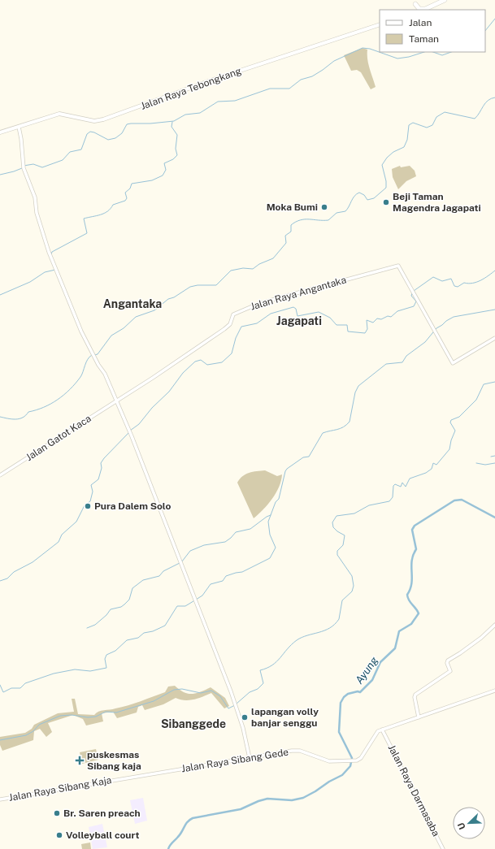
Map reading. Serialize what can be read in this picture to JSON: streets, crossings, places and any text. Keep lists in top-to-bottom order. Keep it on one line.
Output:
{"streets":{"main road":["Jalan Raya Tebongkang","Jalan Raya Angantaka","Jalan Gatot Kaca","Jalan Raya Sibang Gede","Jalan Raya Sibang Kaja","Jalan Raya Darmasaba"]},"crossings":[["Jalan Raya Angantaka","Jalan Gatot Kaca"],["Jalan Raya Sibang Gede","Jalan Raya Sibang Kaja"],["Jalan Raya Sibang Gede","Jalan Raya Darmasaba"]],"districts":["Angantaka","Jagapati","Sibanggede"],"water":["Ayung"],"places":{"other":["Beji Taman Magendra Jagapati","Moka Bumi","Pura Dalem Solo","lapangan volly banjar senggu","Br. Saren preach","Volleyball court"],"health":["puskesmas Sibang kaja"]},"legend":["Jalan","Taman"],"north":"bottom left"}
